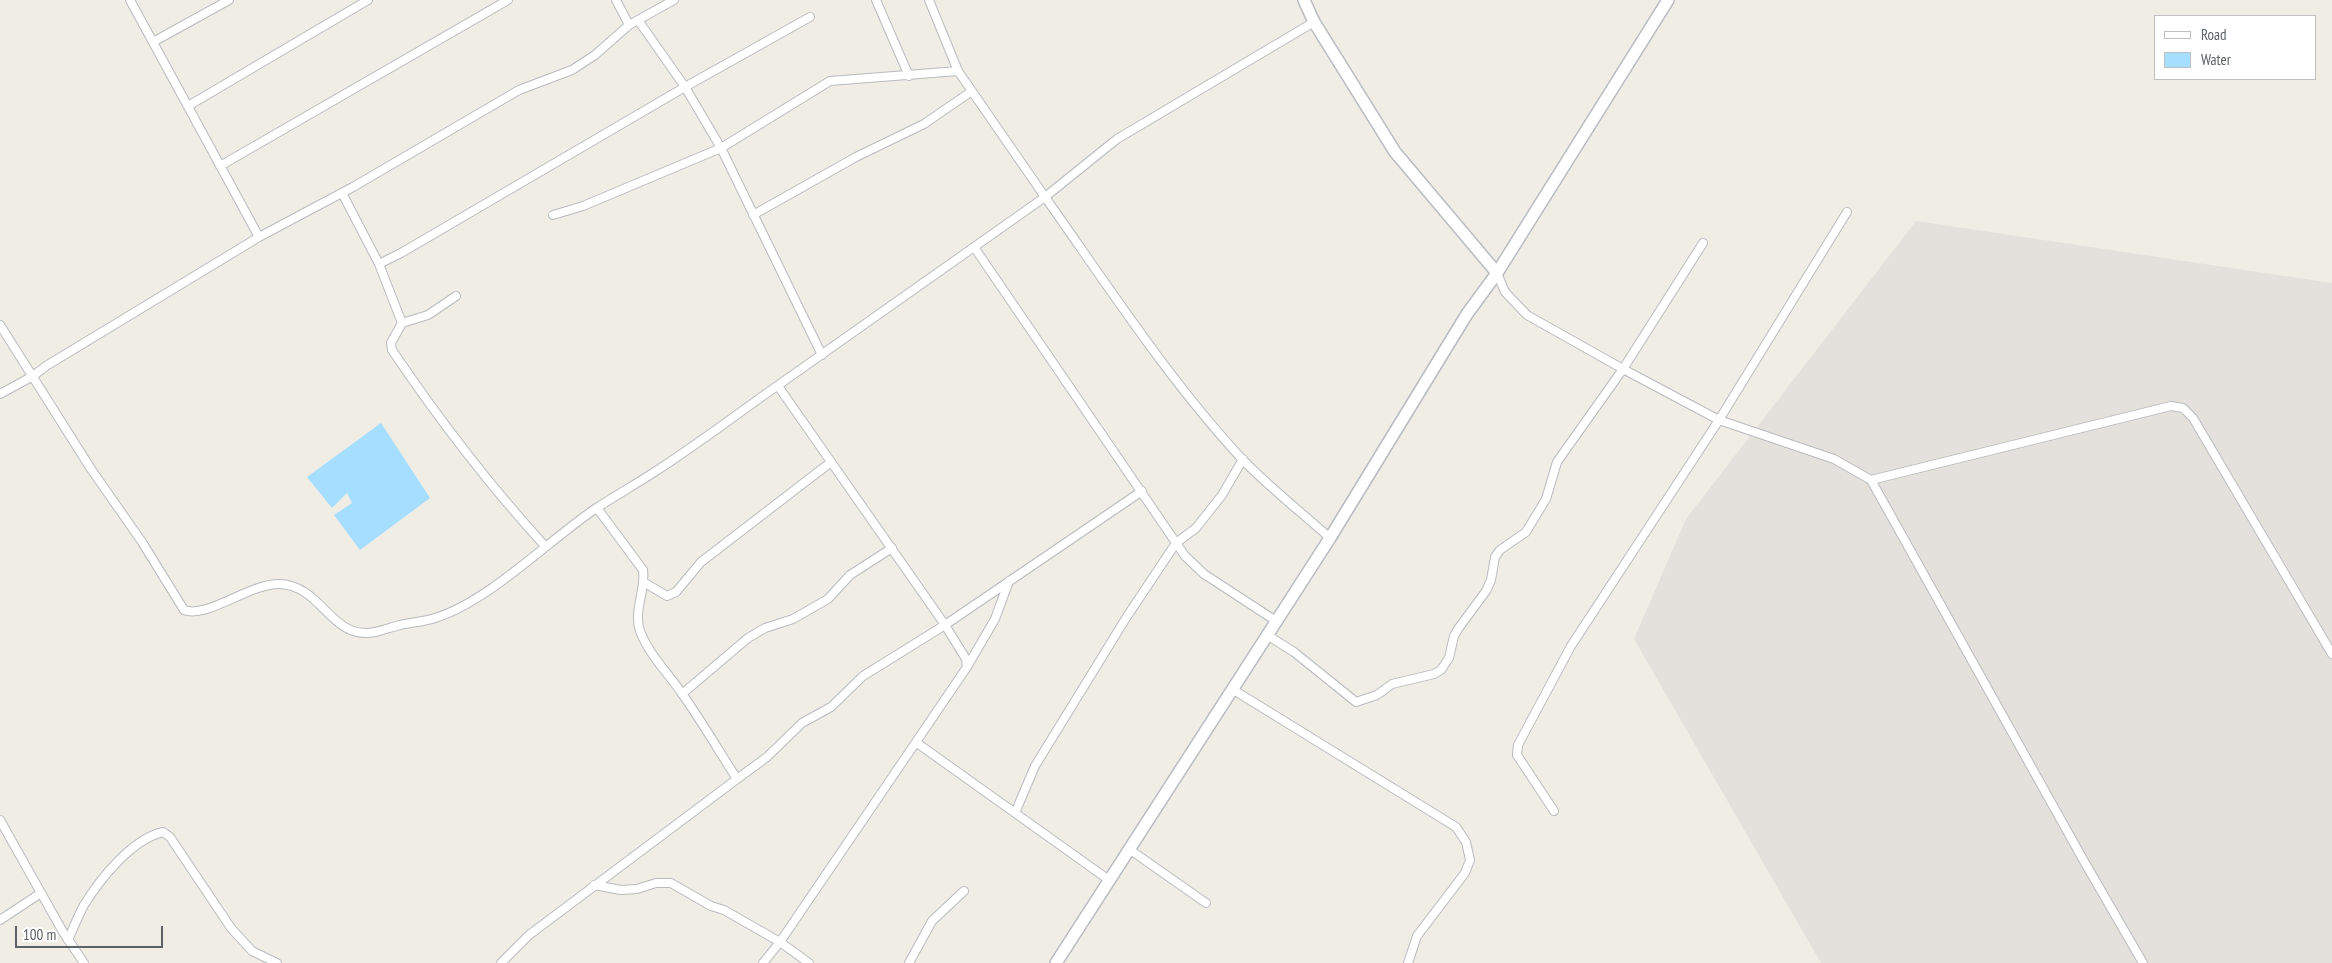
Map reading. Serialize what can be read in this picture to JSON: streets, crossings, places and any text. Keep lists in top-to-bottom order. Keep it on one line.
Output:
{"legend":["Road","Water"],"scale_bar":"100 m"}
